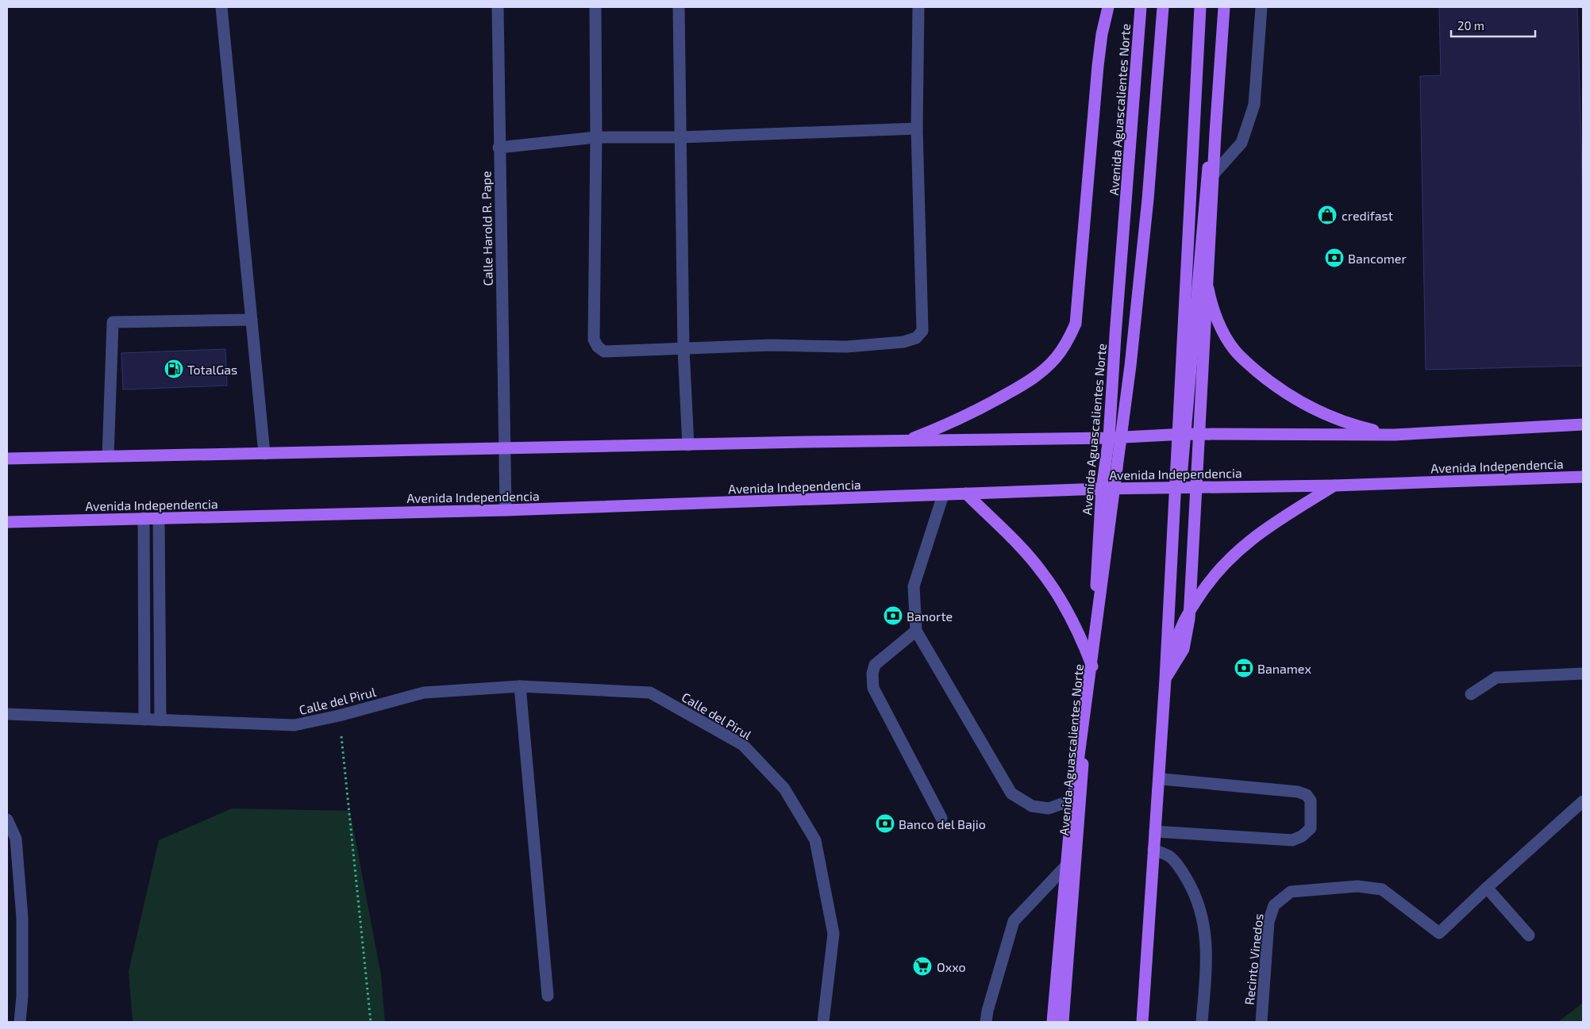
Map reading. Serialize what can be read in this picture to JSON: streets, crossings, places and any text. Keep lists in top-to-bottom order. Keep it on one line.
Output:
{"streets":{"main road":["Avenida Aguascalientes Norte","Avenida Independencia"],"street":["Calle Harold R. Pape","Calle del Pirul","Recinto Vinedos"]},"crossings":[["Avenida Aguascalientes Norte","Avenida Independencia"],["Calle Harold R. Pape","Avenida Independencia"]],"places":{"shop":["credifast"],"bank":["Bancomer","Banorte","Banamex","Banco del Bajio"],"fuel station":["TotalGas"],"supermarket":["Oxxo"]},"scale_bar":"20 m"}
